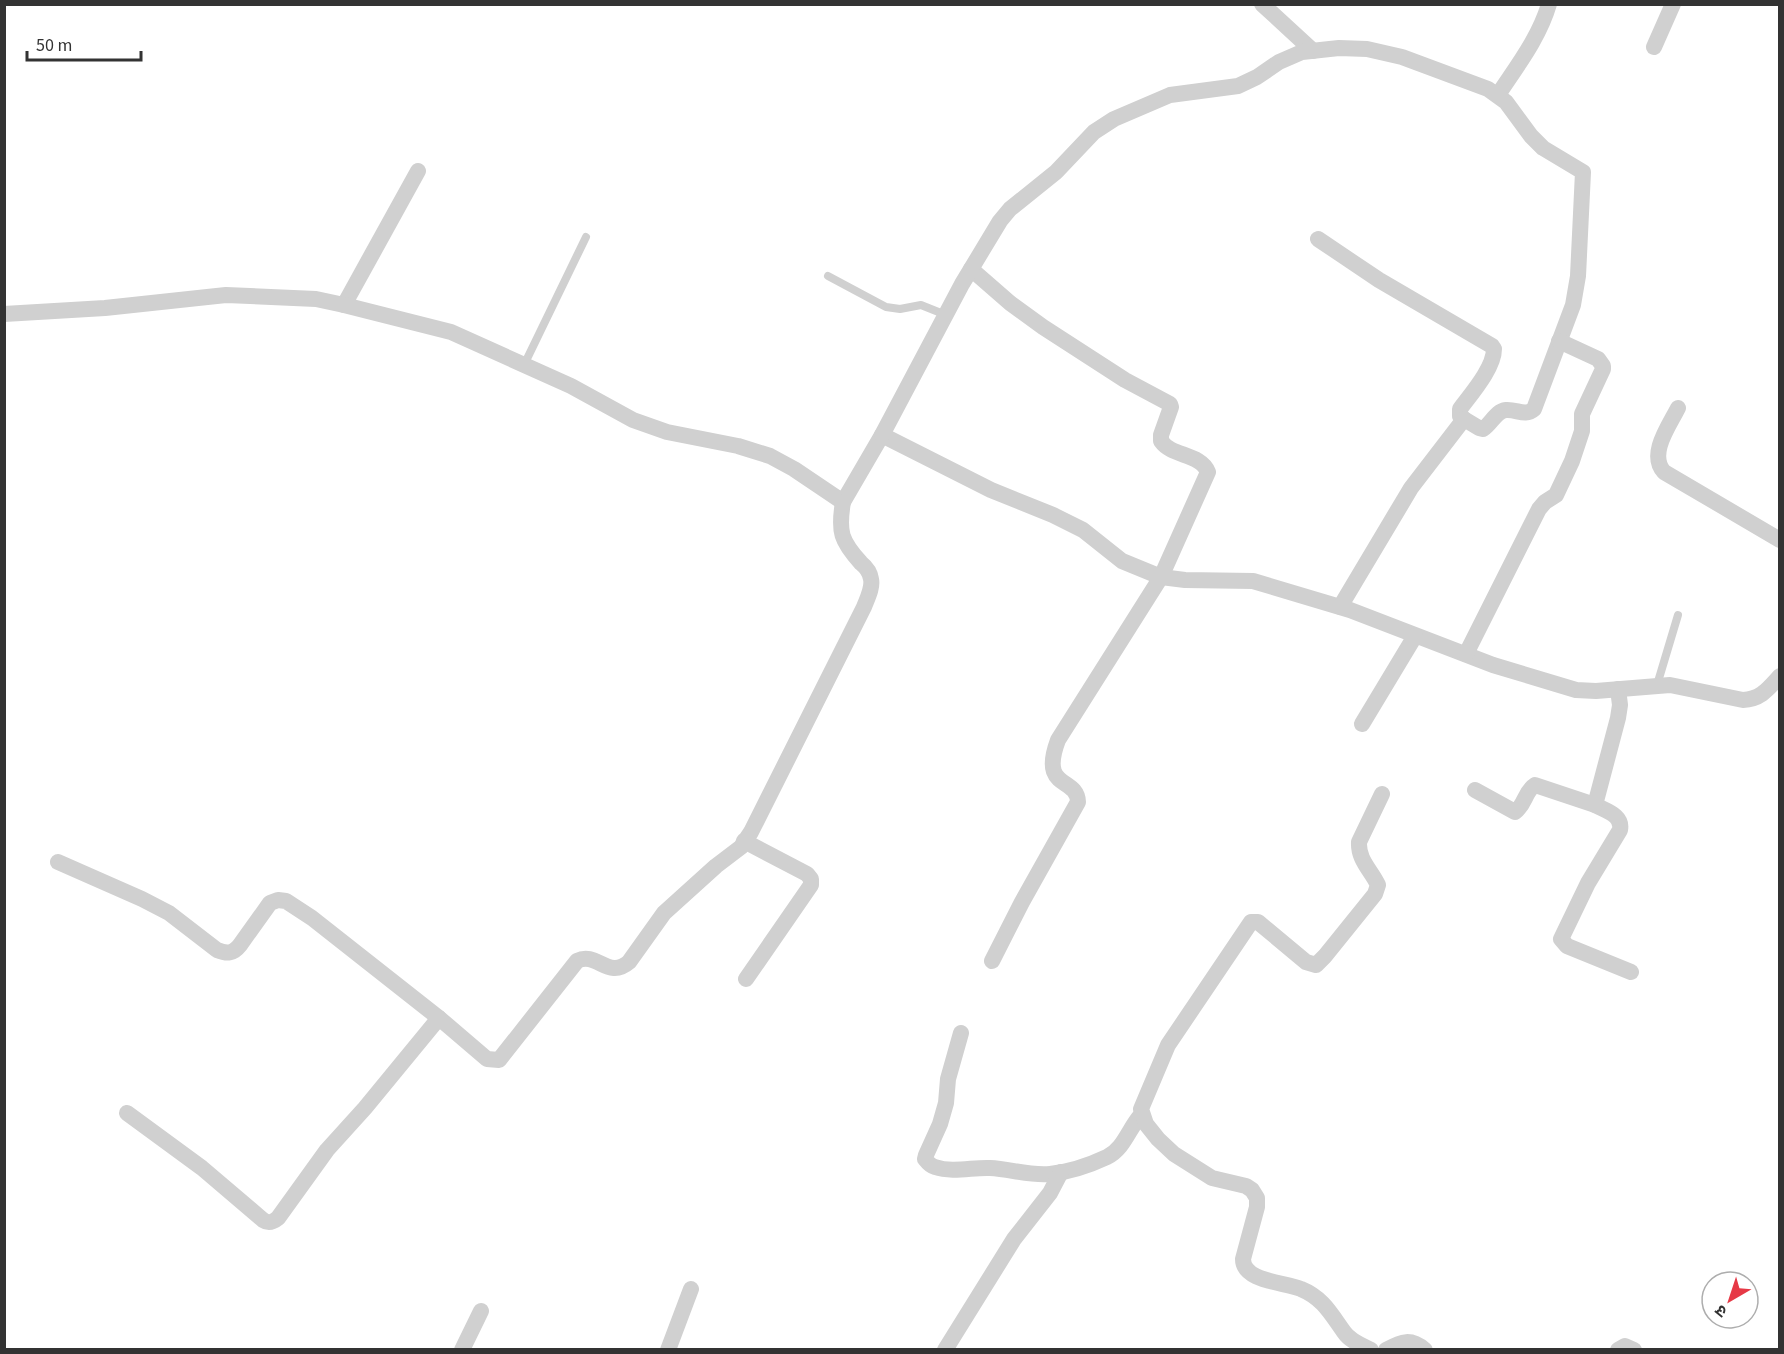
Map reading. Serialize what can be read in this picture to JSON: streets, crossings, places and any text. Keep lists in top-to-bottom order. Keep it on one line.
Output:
{"scale_bar":"50 m","north":"bottom left"}
